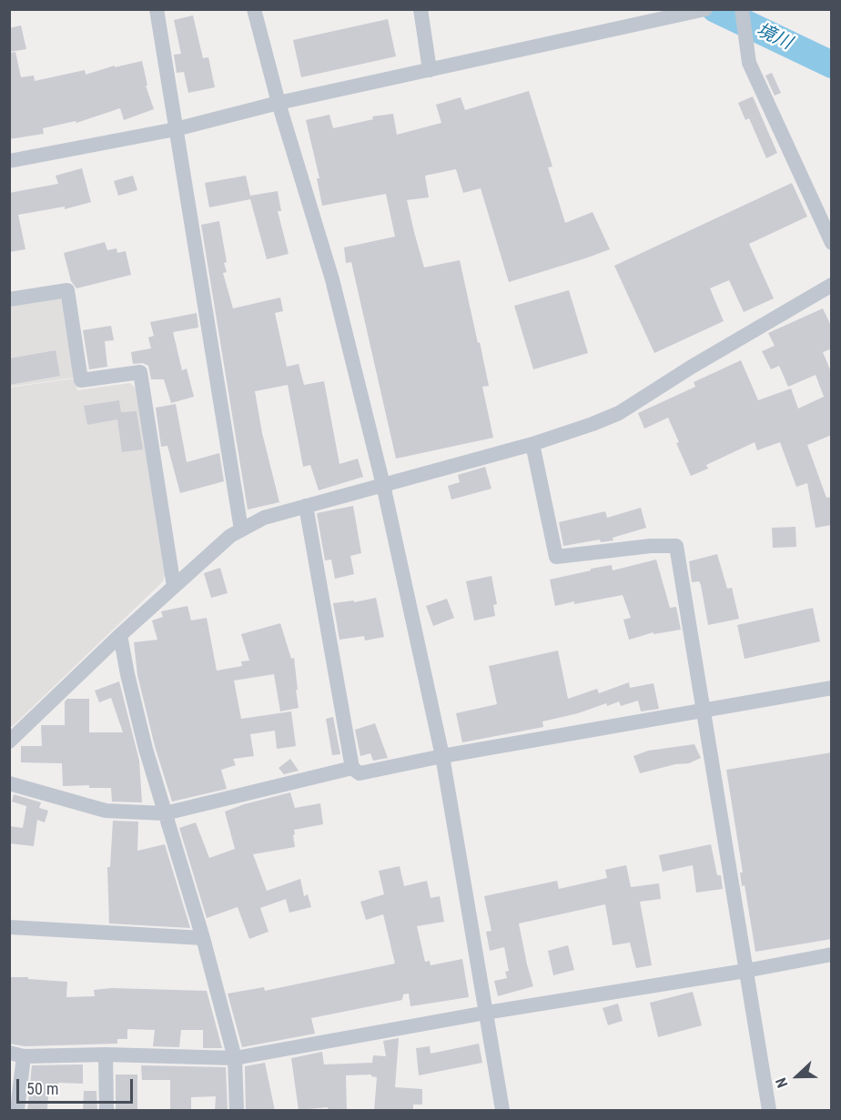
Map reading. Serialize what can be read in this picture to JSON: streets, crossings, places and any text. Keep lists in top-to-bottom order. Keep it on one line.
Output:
{"water":["境川"],"scale_bar":"50 m","north":"left"}
